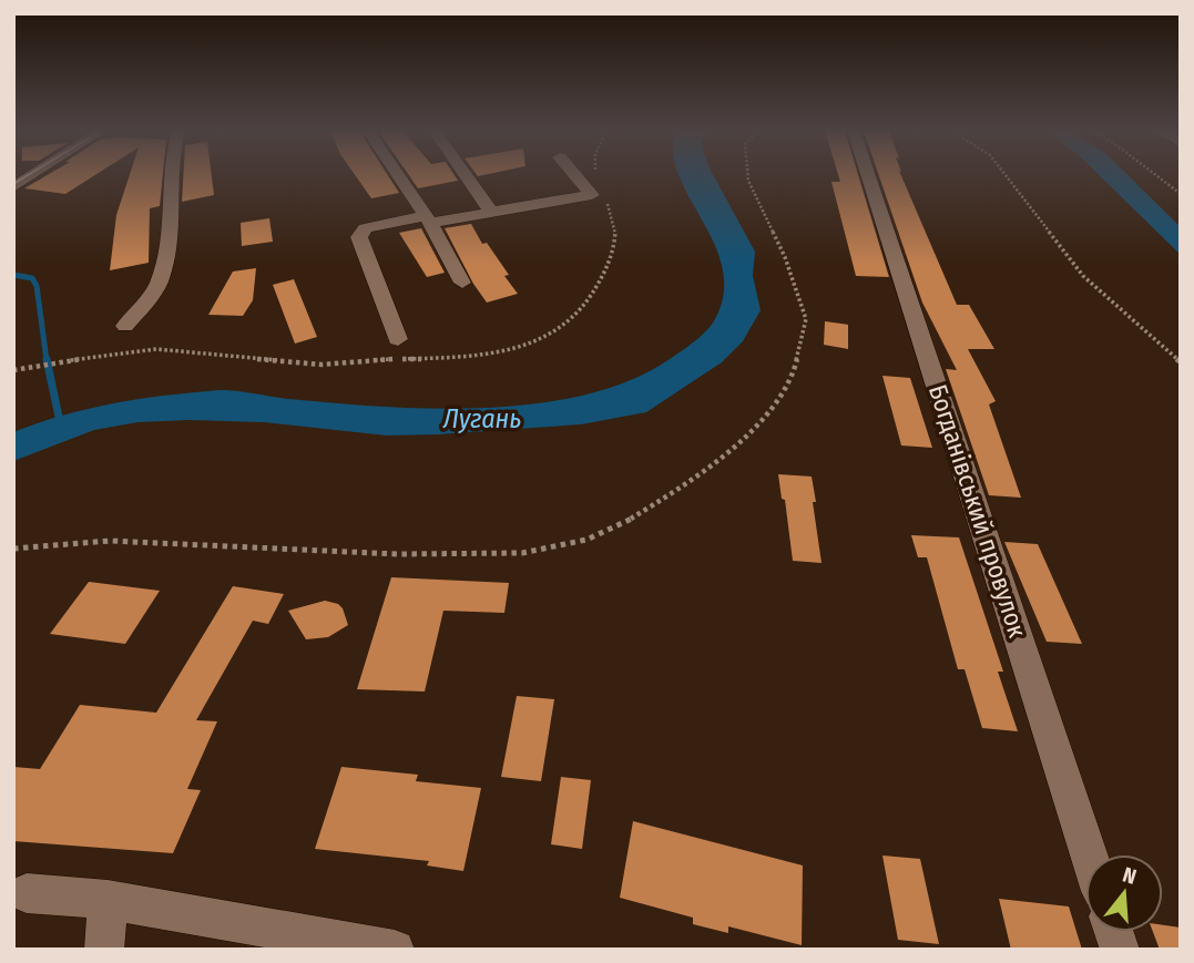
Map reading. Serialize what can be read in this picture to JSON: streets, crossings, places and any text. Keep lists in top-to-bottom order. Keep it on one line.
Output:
{"streets":{"street":["Богданівський провулок"]},"water":["Лугань"],"north":"top"}
